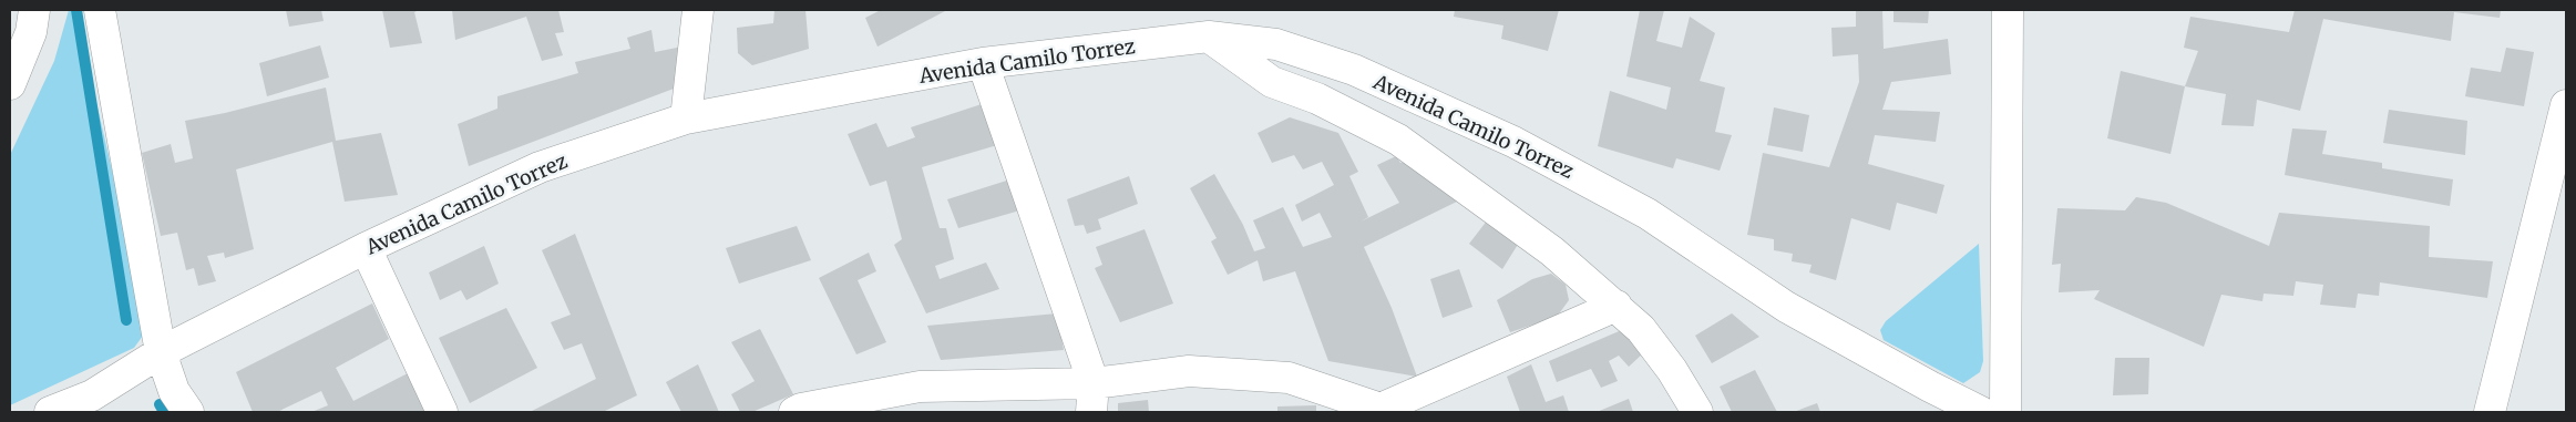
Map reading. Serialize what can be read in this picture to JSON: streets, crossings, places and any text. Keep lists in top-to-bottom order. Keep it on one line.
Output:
{"streets":{"street":["Avenida Camilo Torrez"]}}
